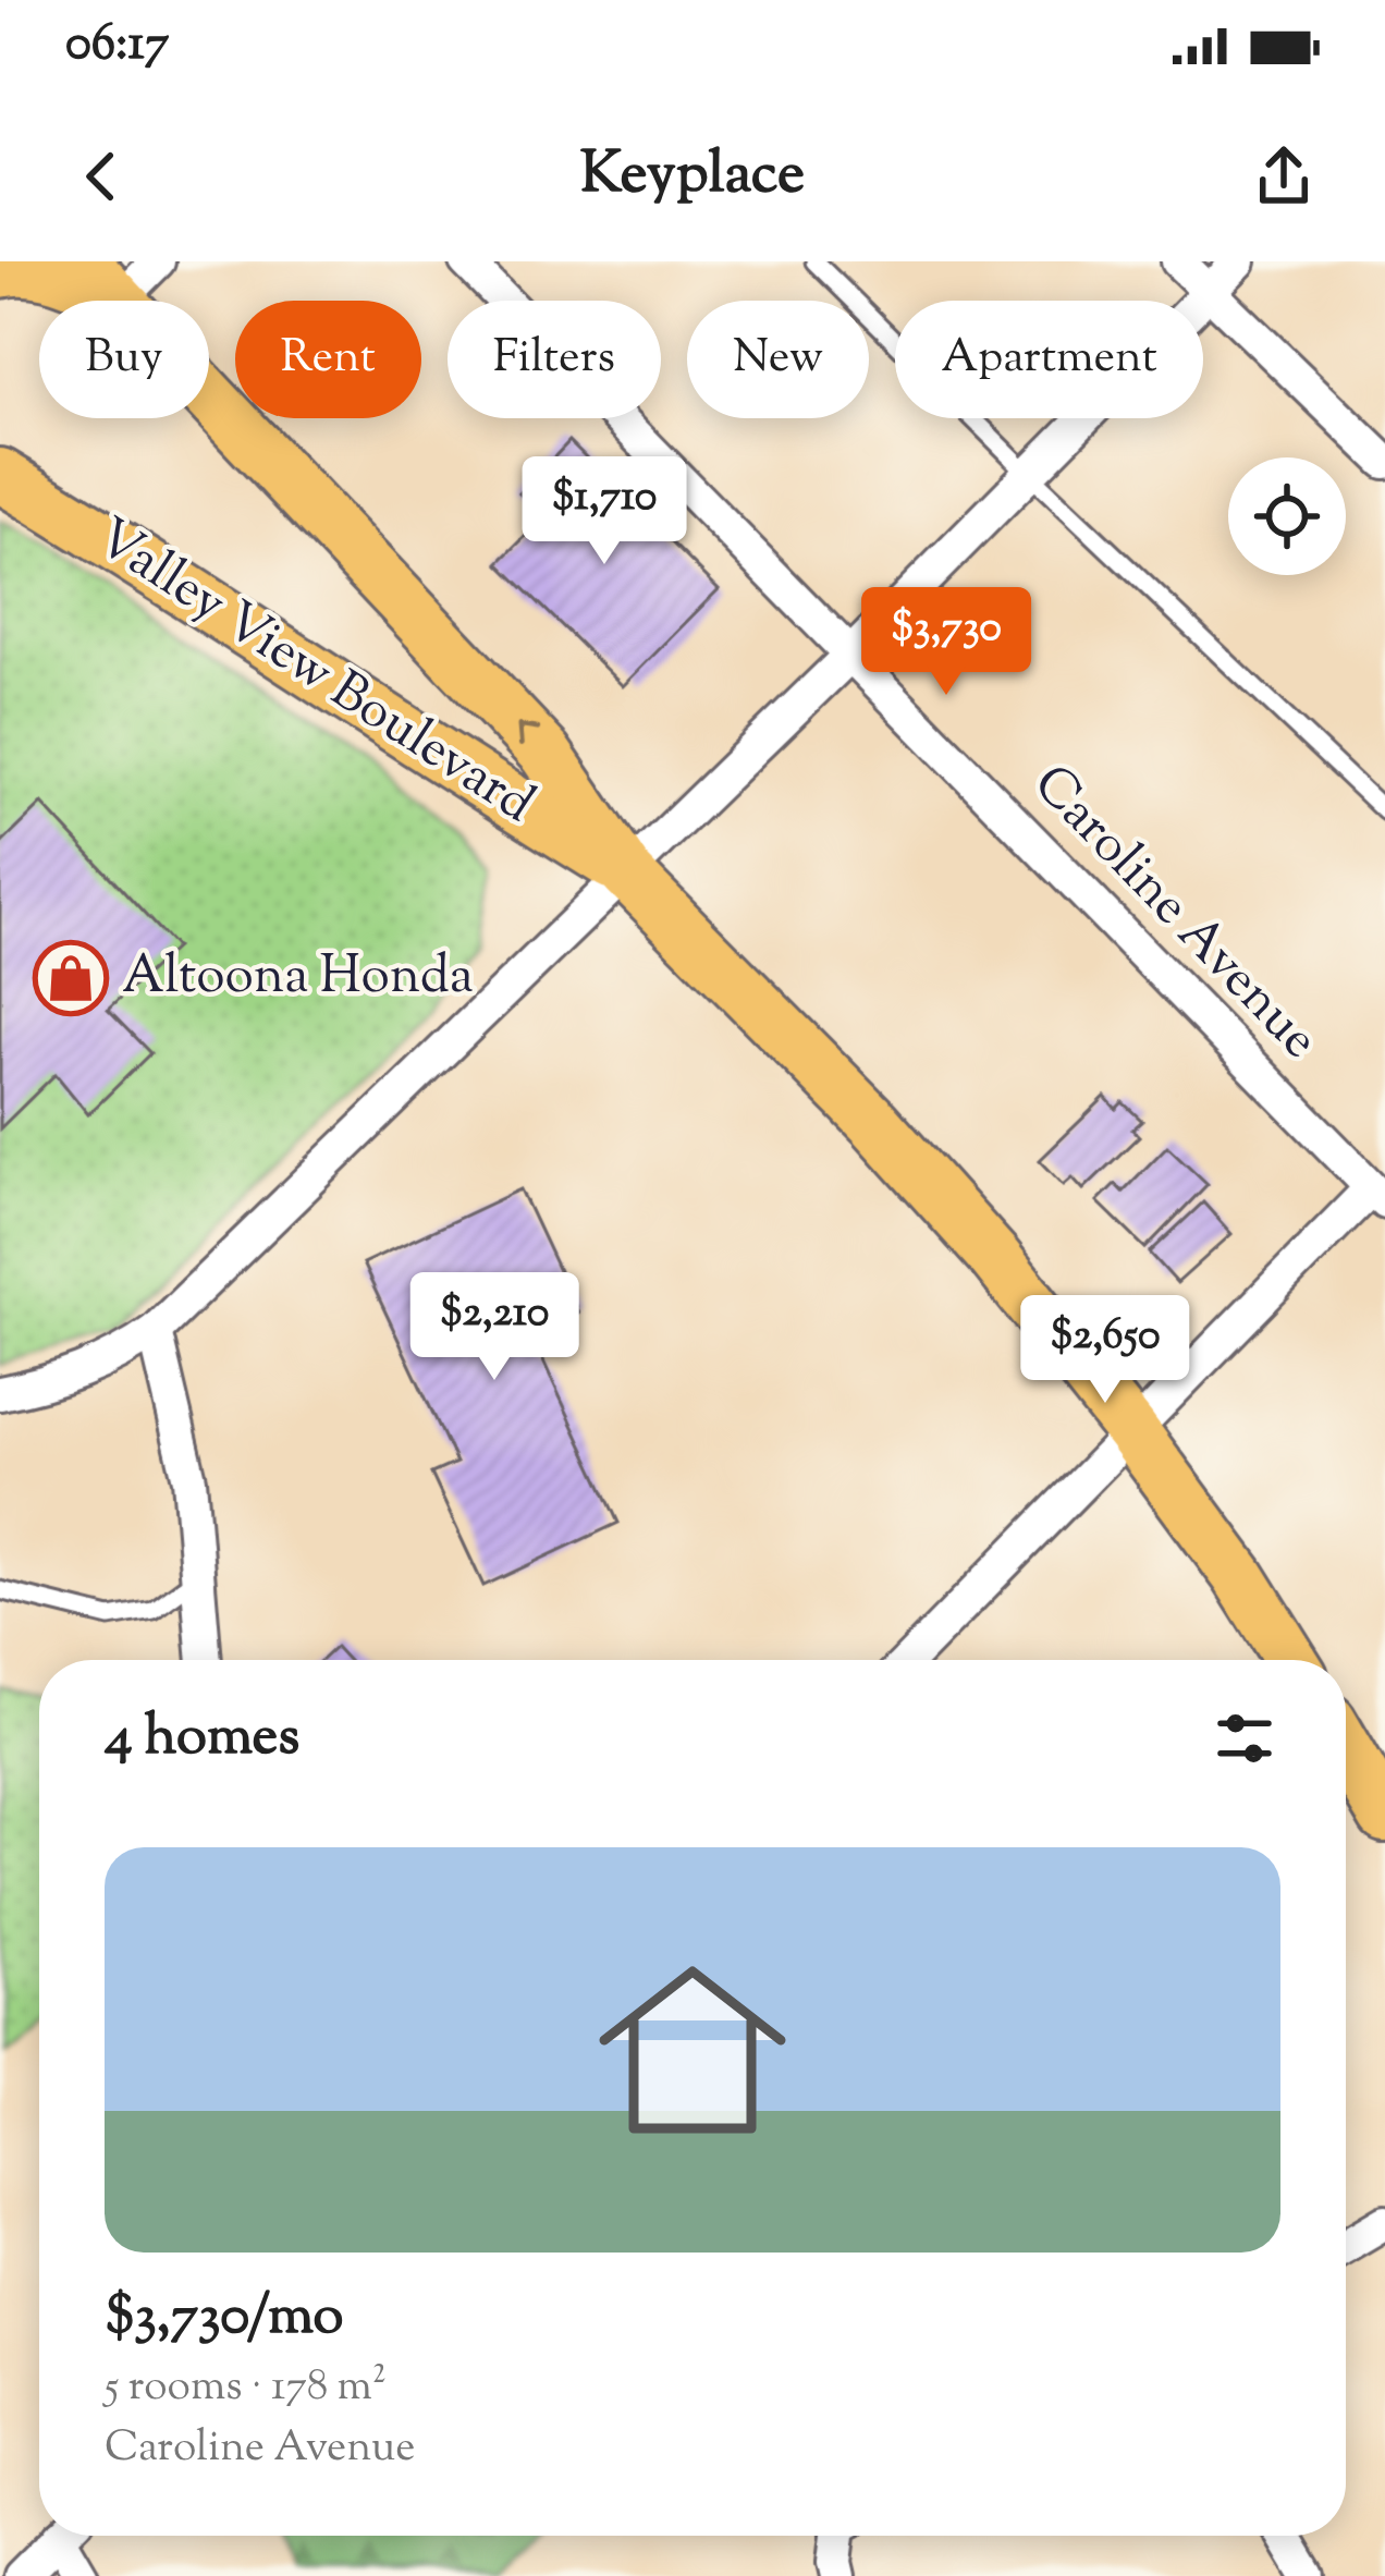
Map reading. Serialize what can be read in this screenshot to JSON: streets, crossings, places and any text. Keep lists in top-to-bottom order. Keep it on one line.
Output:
{"streets":{"main road":["Valley View Boulevard"],"street":["Caroline Avenue"]},"places":{"shop":["Altoona Honda"]},"page":{"status":"06:17","header":"Keyplace","chip":["Buy","Rent","Filters","New","Apartment"],"price":["$1,710","$3,730","$2,210","$2,650"],"heading":"4 homes","list":[{"name":"$3,730/mo","note":"5 rooms · 178 m² · Caroline Avenue"}]}}
